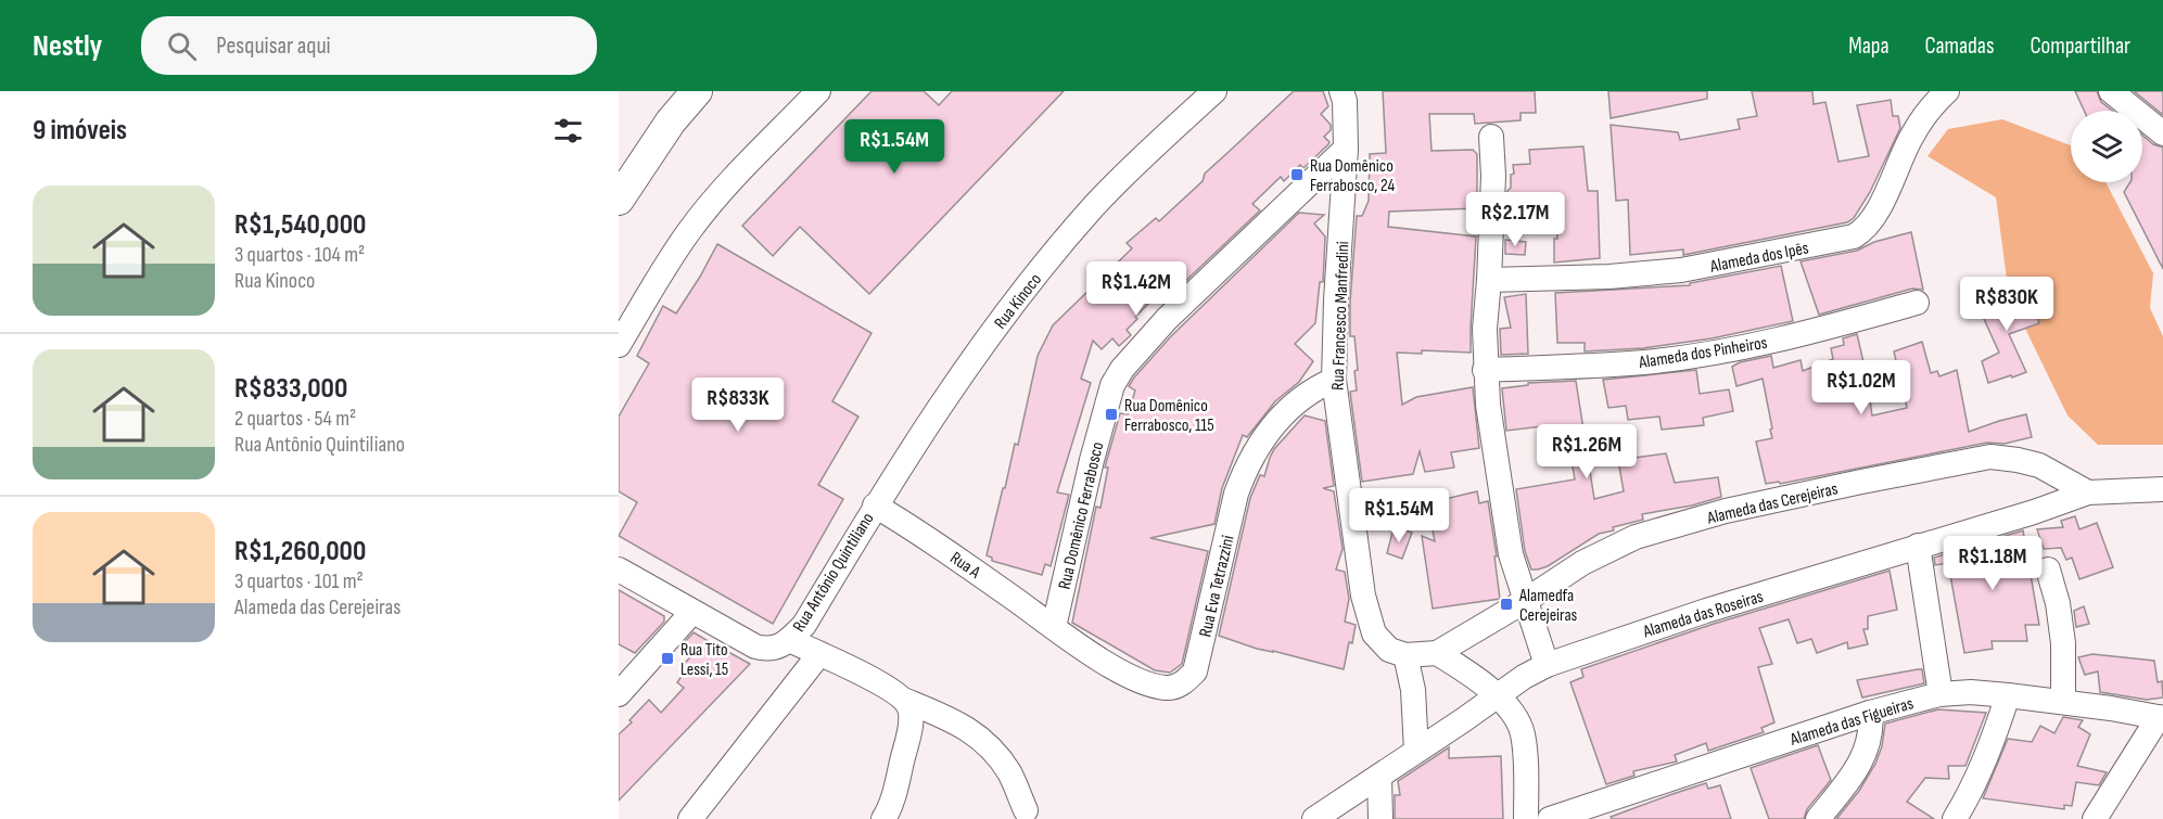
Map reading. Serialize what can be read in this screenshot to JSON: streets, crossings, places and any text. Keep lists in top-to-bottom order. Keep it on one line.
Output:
{"streets":{"street":["Alameda dos Ipês","Rua Kinoco","Rua Francesco Manfredini","Alameda dos Pinheiros","Alameda das Cerejeiras","Rua Domênico Ferrabosco","Rua A","Rua Antônio Quintiliano","Rua Eva Tetrazzini","Alameda das Roseiras","Alameda das Figueiras"]},"crossings":[["Rua Kinoco","Rua A"],["Rua Kinoco","Rua Antônio Quintiliano"],["Rua Francesco Manfredini","Alameda das Cerejeiras"],["Rua Francesco Manfredini","Rua Domênico Ferrabosco"],["Rua Francesco Manfredini","Rua Eva Tetrazzini"],["Alameda das Cerejeiras","Alameda das Roseiras"],["Rua Domênico Ferrabosco","Rua A"],["Rua Domênico Ferrabosco","Rua Eva Tetrazzini"],["Rua A","Rua Antônio Quintiliano"],["Rua A","Rua Eva Tetrazzini"]],"places":{"transit":["Rua Domênico Ferrabosco, 24","Rua Domênico Ferrabosco, 115","Alamedfa Cerejeiras","Rua Tito Lessi, 15"]},"page":{"header":"Nestly","search":"Pesquisar aqui","nav":["Mapa","Camadas","Compartilhar"],"heading":"9 imóveis","price":["R$1.54M","R$2.17M","R$1.42M","R$830K","R$1.02M","R$833K","R$1.26M","R$1.54M","R$1.18M"],"list":[{"name":"R$1,540,000","note":"3 quartos · 104 m² · Rua Kinoco"},{"name":"R$833,000","note":"2 quartos · 54 m² · Rua Antônio Quintiliano"},{"name":"R$1,260,000","note":"3 quartos · 101 m² · Alameda das Cerejeiras"}]}}
